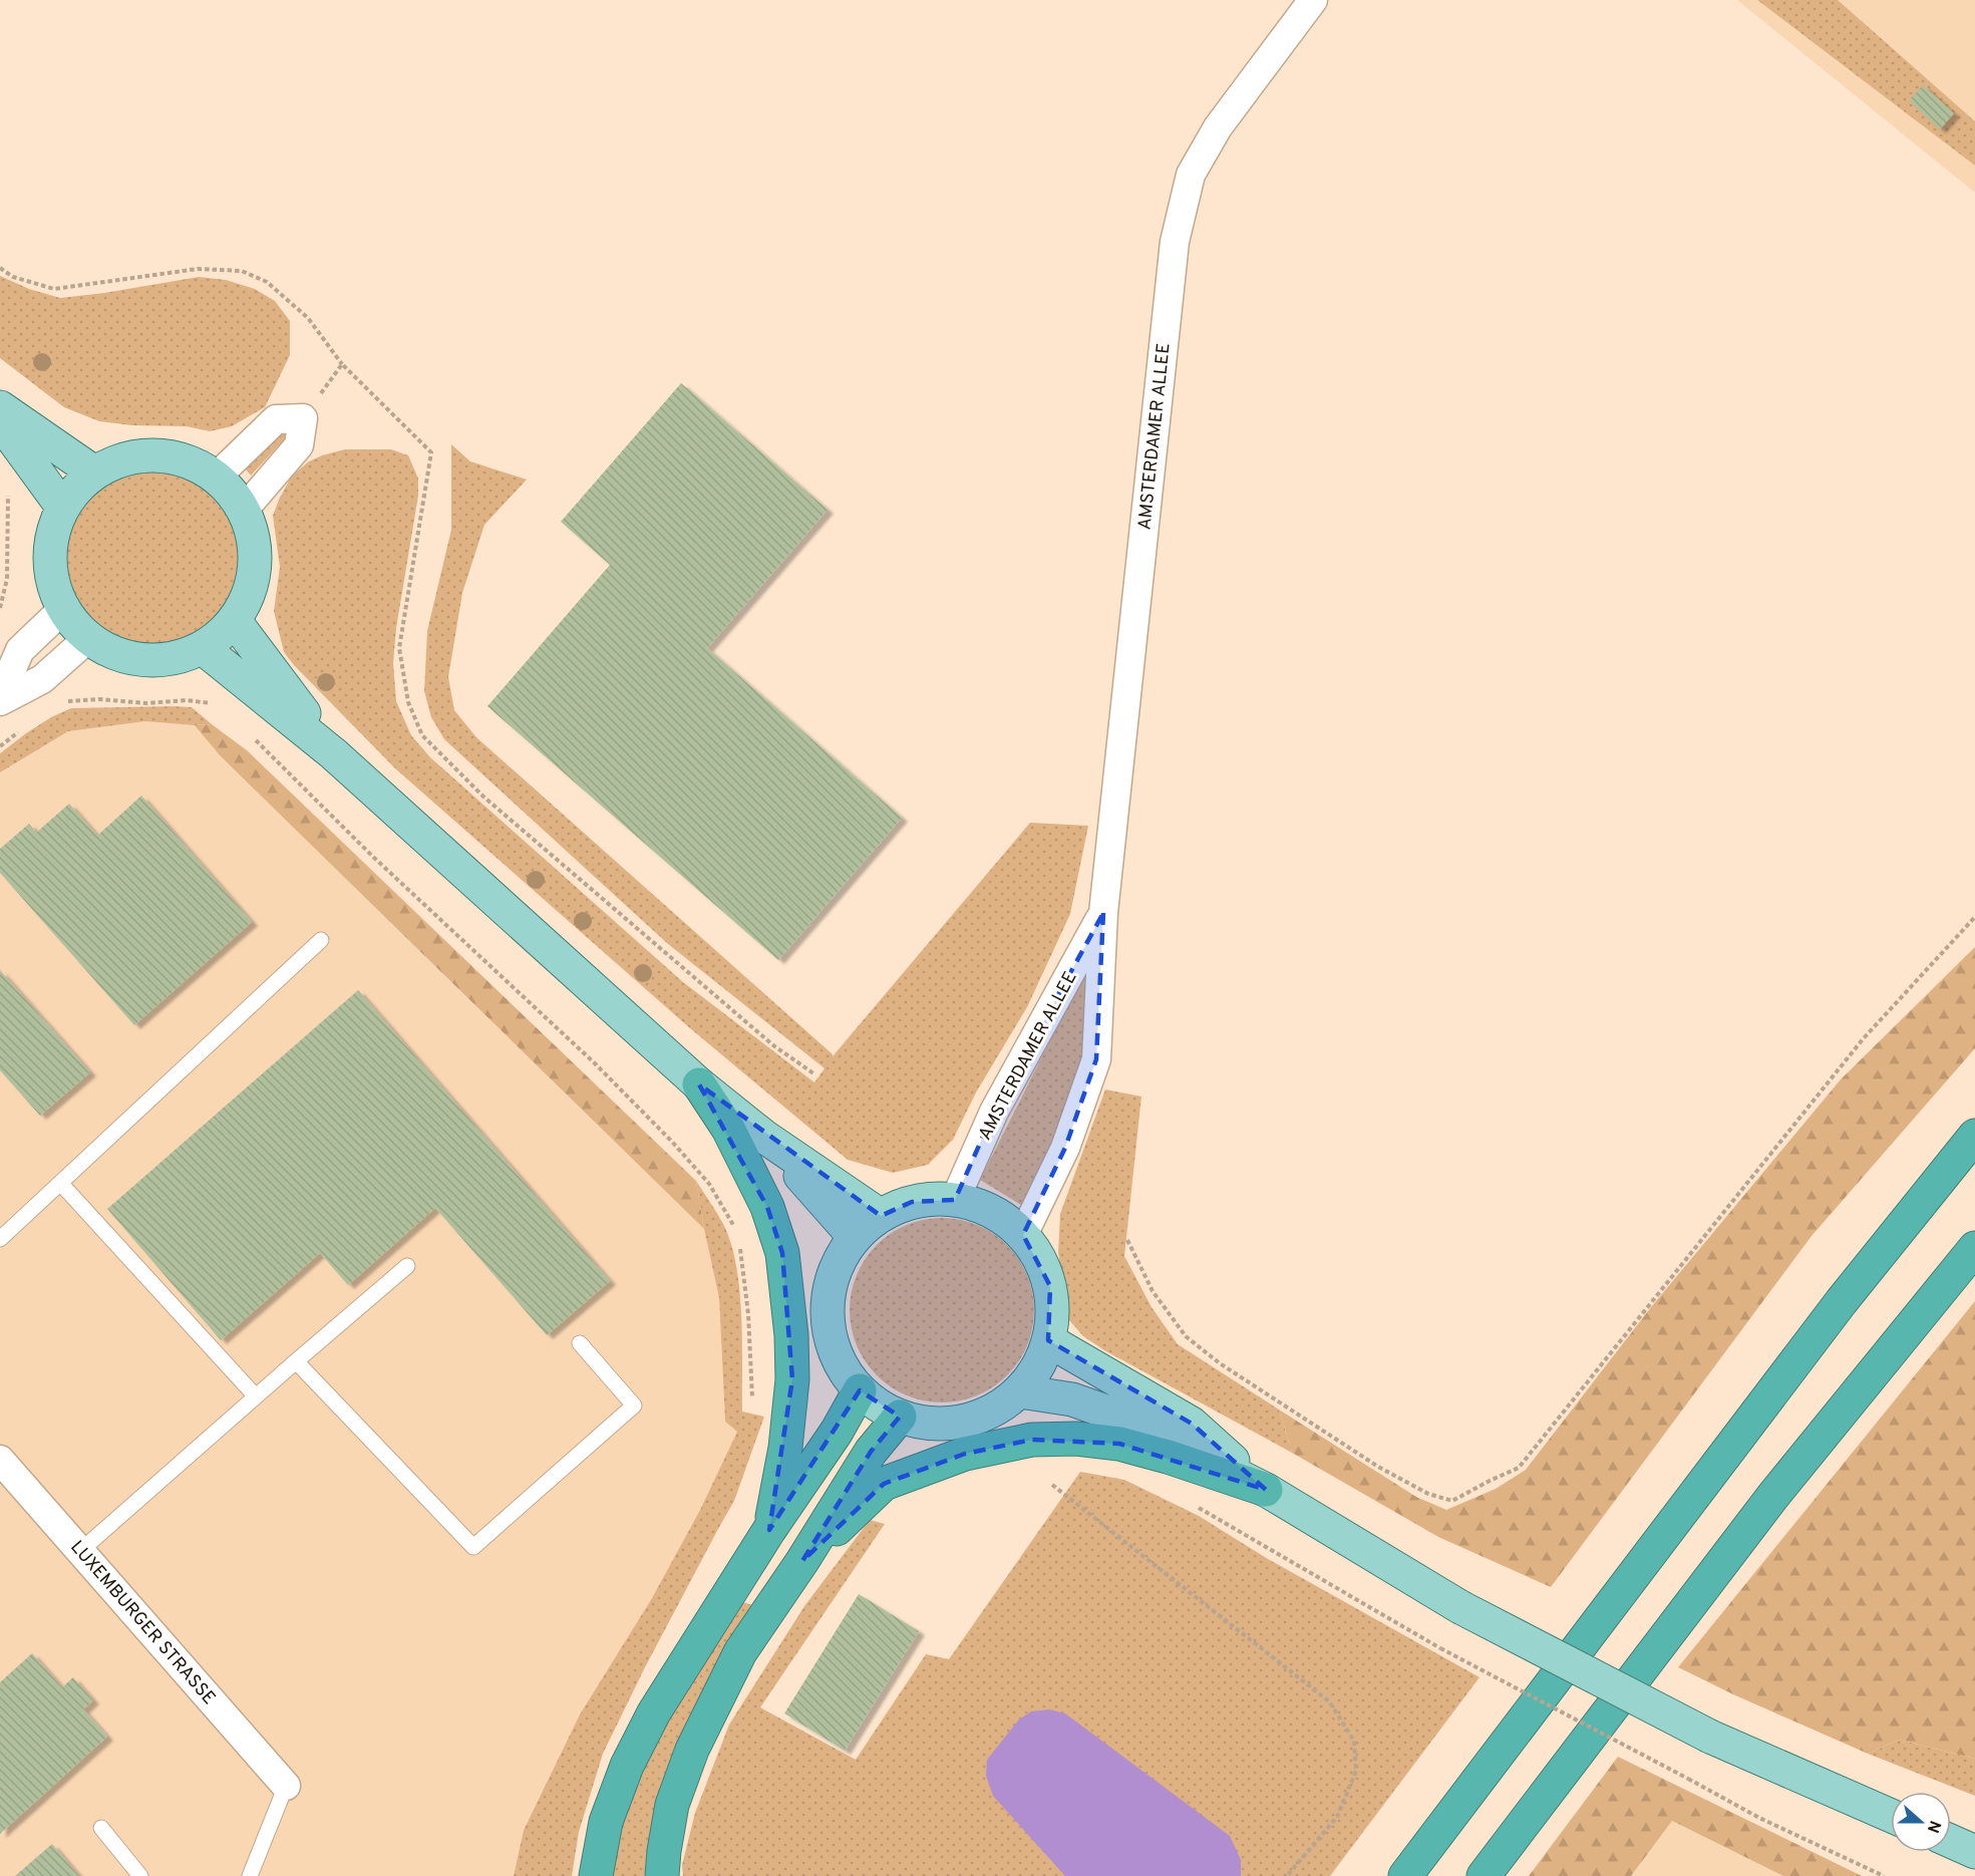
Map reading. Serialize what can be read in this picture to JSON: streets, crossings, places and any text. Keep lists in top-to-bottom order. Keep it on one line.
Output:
{"streets":{"street":["AMSTERDAMER ALLEE","LUXEMBURGER STRASSE"]},"north":"right"}
